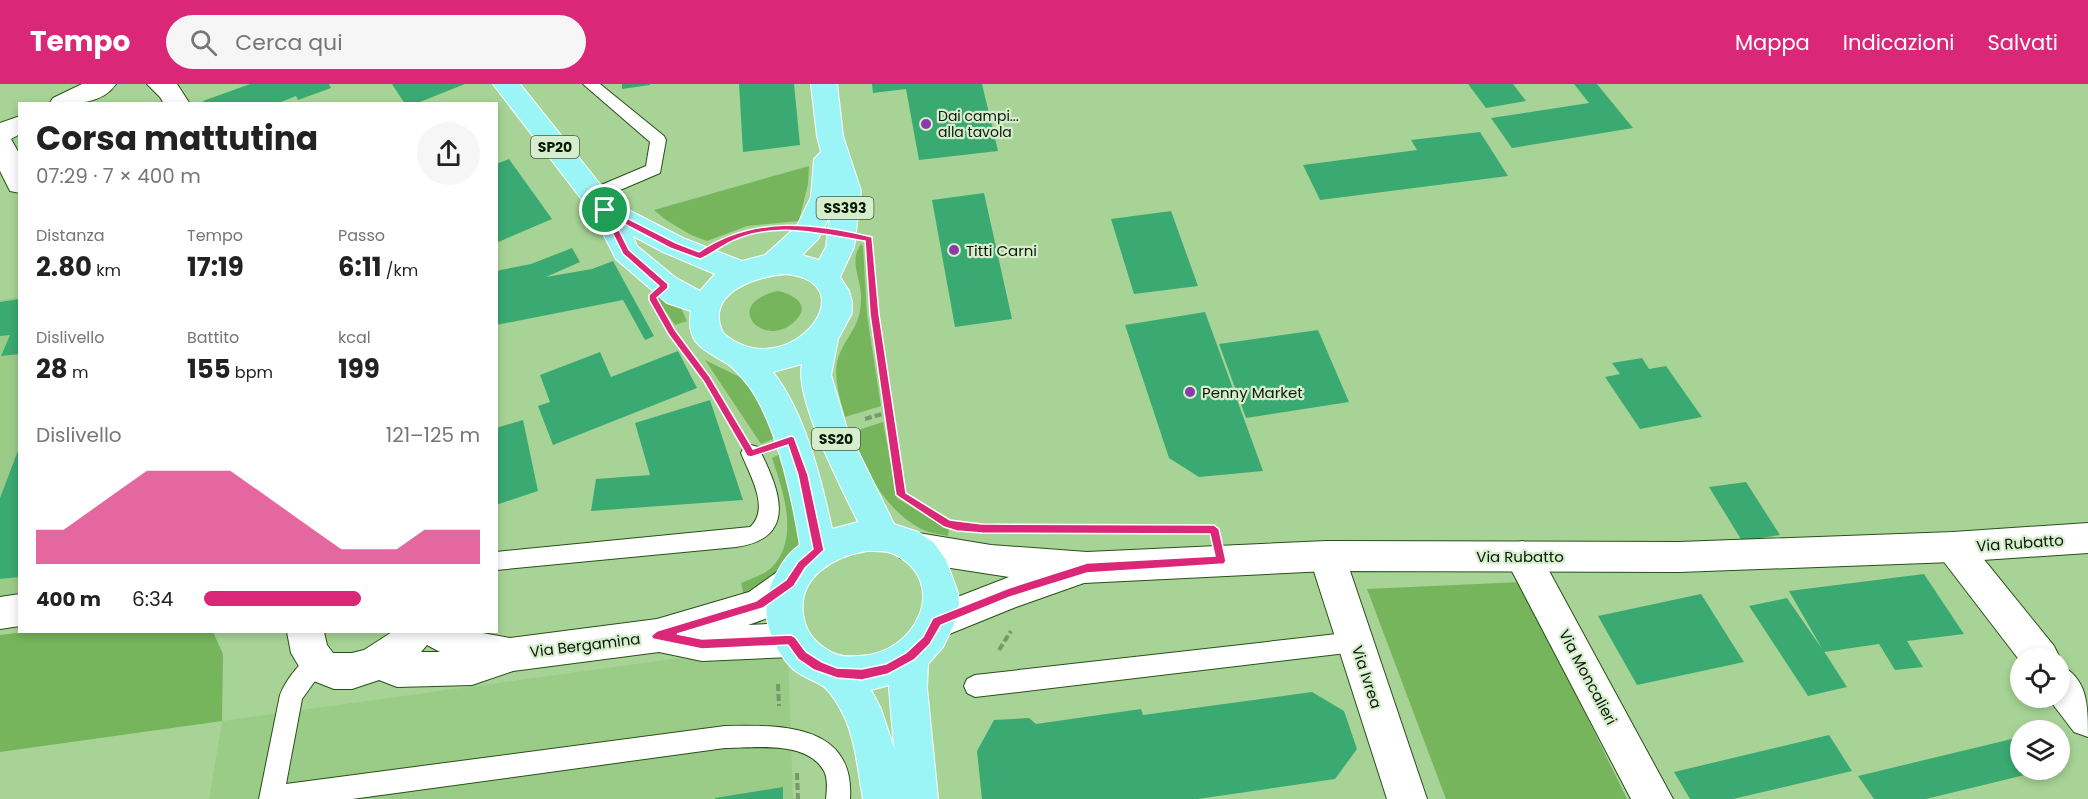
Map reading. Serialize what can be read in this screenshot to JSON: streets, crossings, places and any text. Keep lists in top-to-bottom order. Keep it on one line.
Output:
{"streets":{"main road":["SP20","SS393","SS20"],"street":["Via Rubatto","Via Bergamina","Via Ivrea","Via Moncalieri"]},"crossings":[["SP20","SS393"],["SP20","SS20"],["SS393","SS20"],["Via Rubatto","Via Ivrea"],["Via Rubatto","Via Moncalieri"]],"places":["Dai campi... alla tavola","Titti Carni","Penny Market"],"page":{"header":"Tempo","search":"Cerca qui","nav":["Mappa","Indicazioni","Salvati"],"heading":["Corsa mattutina","07:29 · 7 × 400 m"],"stats":[["Distanza","2.80 km"],["Tempo","17:19"],["Passo","6:11 /km"],["Dislivello","28 m"],["Battito","155 bpm"],["kcal","199"]],"chart":["Dislivello","121–125 m"],"list":[{"name":"400 m","note":"6:34"}]}}
